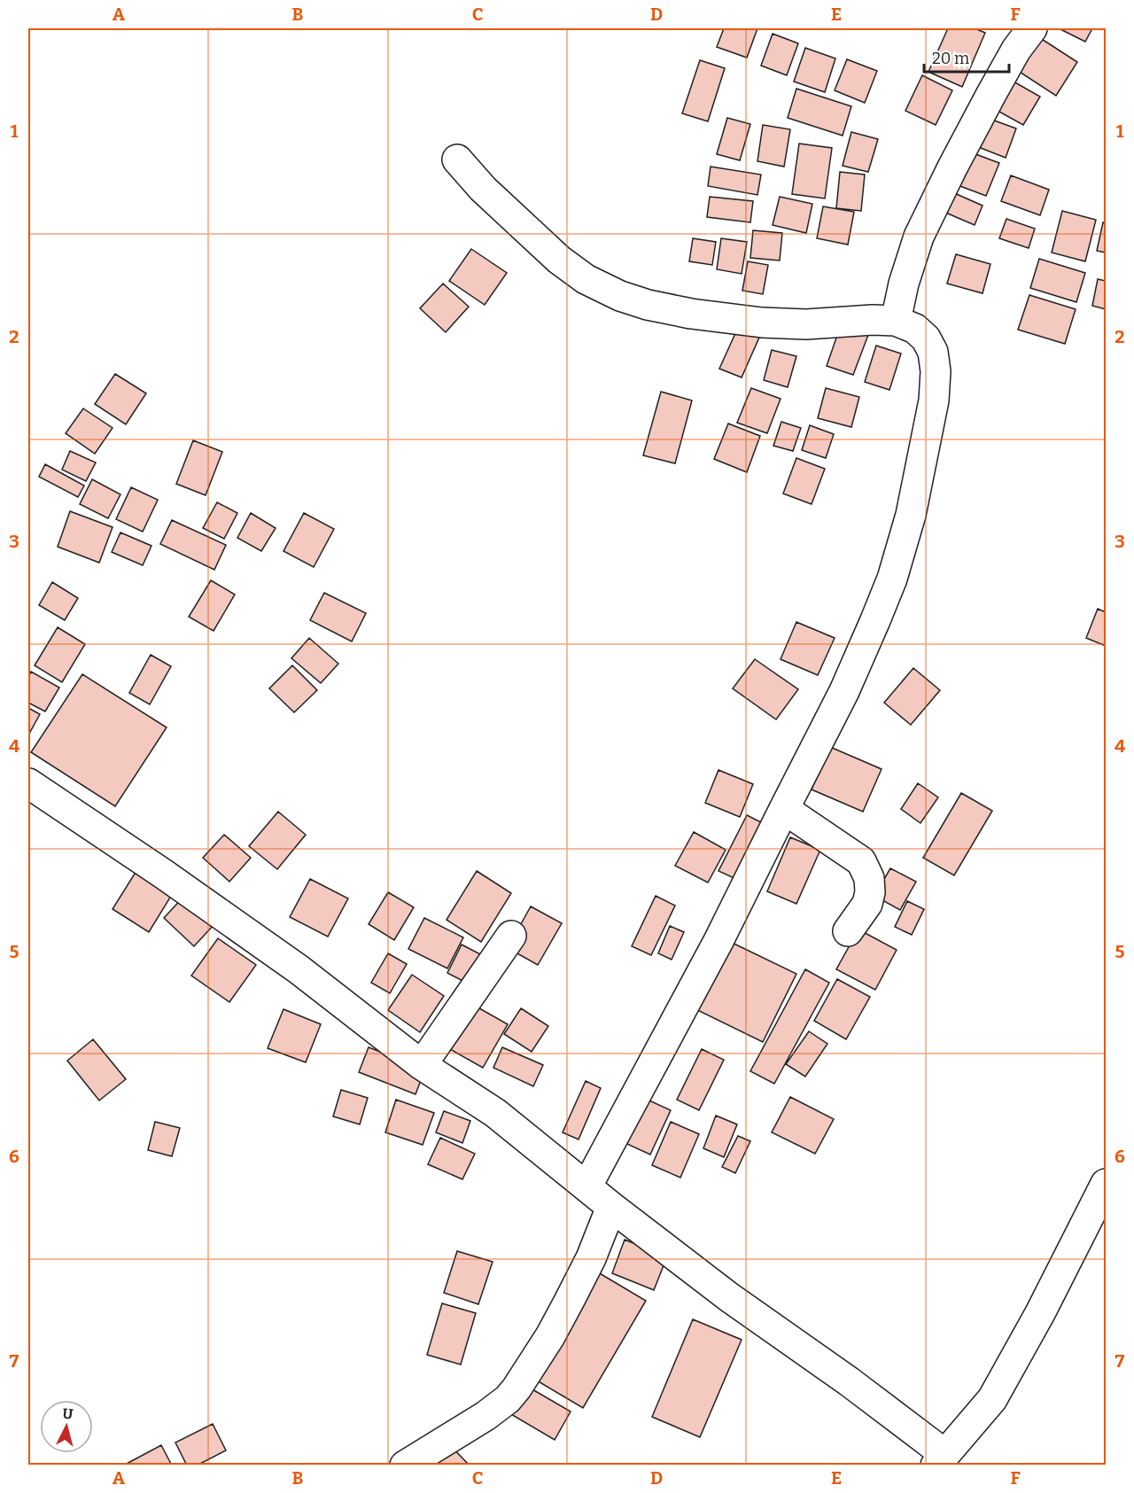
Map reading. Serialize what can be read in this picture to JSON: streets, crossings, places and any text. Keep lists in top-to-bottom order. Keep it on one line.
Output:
{"scale_bar":"20 m","north":"top","grid":{"columns":["A","B","C","D","E","F"],"rows":["1","2","3","4","5","6","7"]}}
